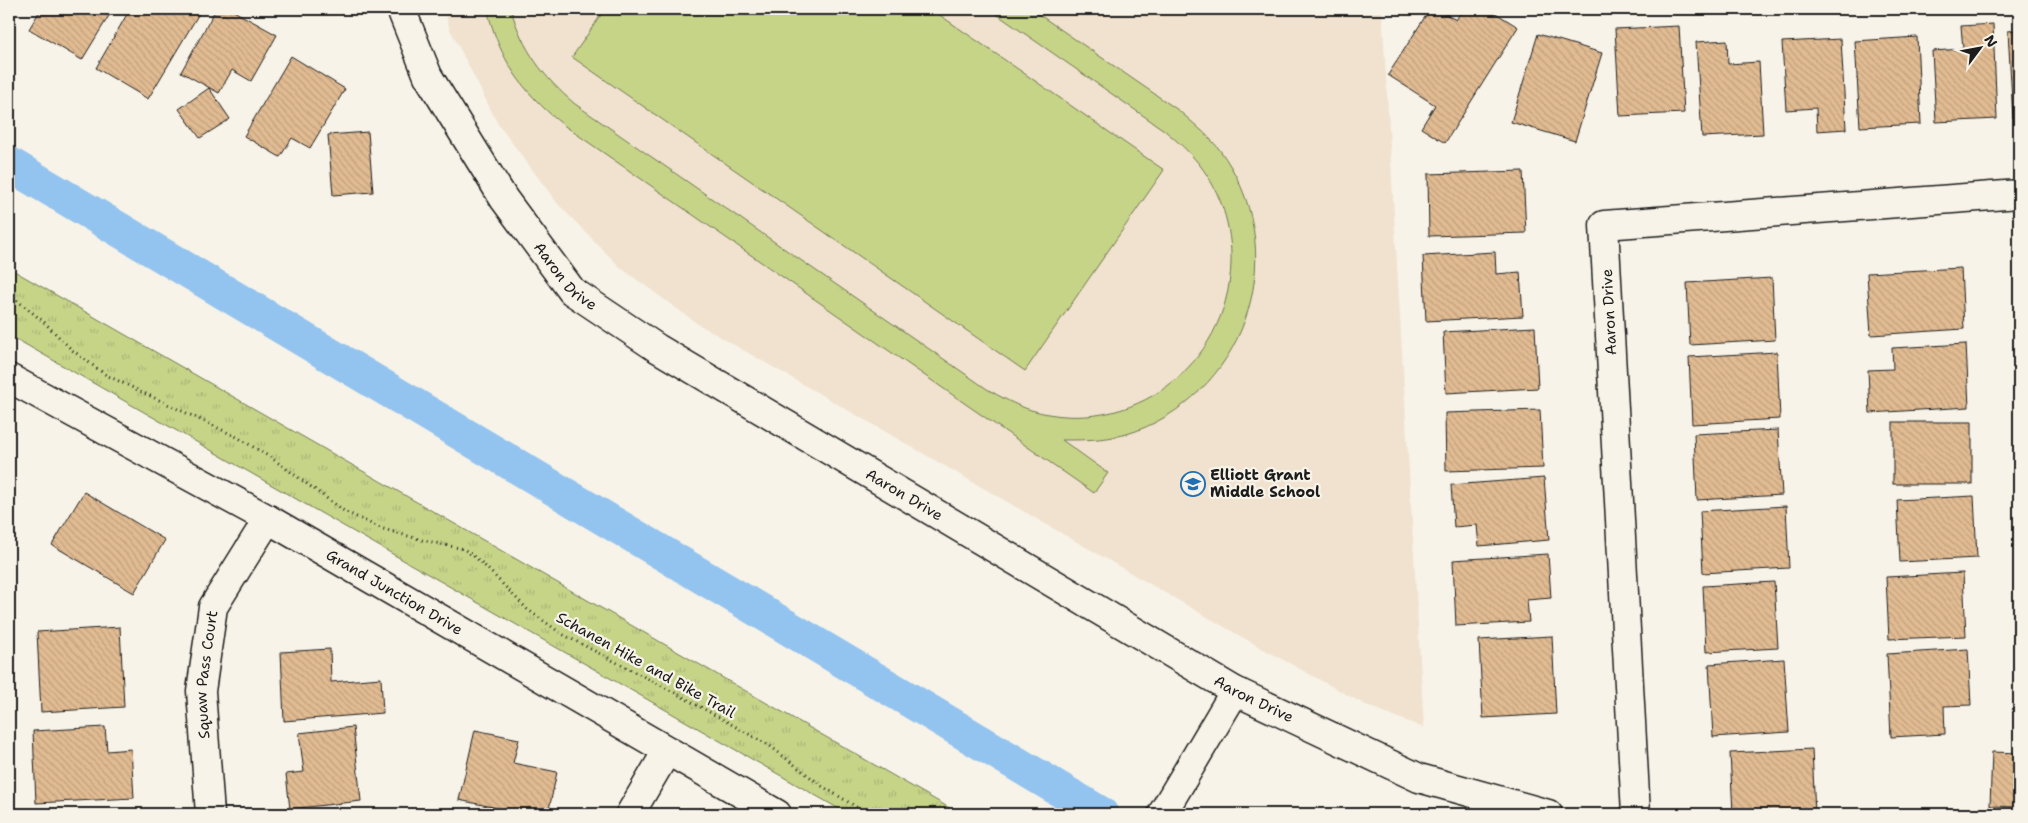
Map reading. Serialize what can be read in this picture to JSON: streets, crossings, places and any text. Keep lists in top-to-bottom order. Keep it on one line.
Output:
{"streets":{"street":["Aaron Drive","Grand Junction Drive","Squaw Pass Court"],"path":["Schanen Hike and Bike Trail"]},"crossings":[["Grand Junction Drive","Squaw Pass Court"]],"places":{"school or university":["Elliott Grant Middle School"]},"north":"top right"}
